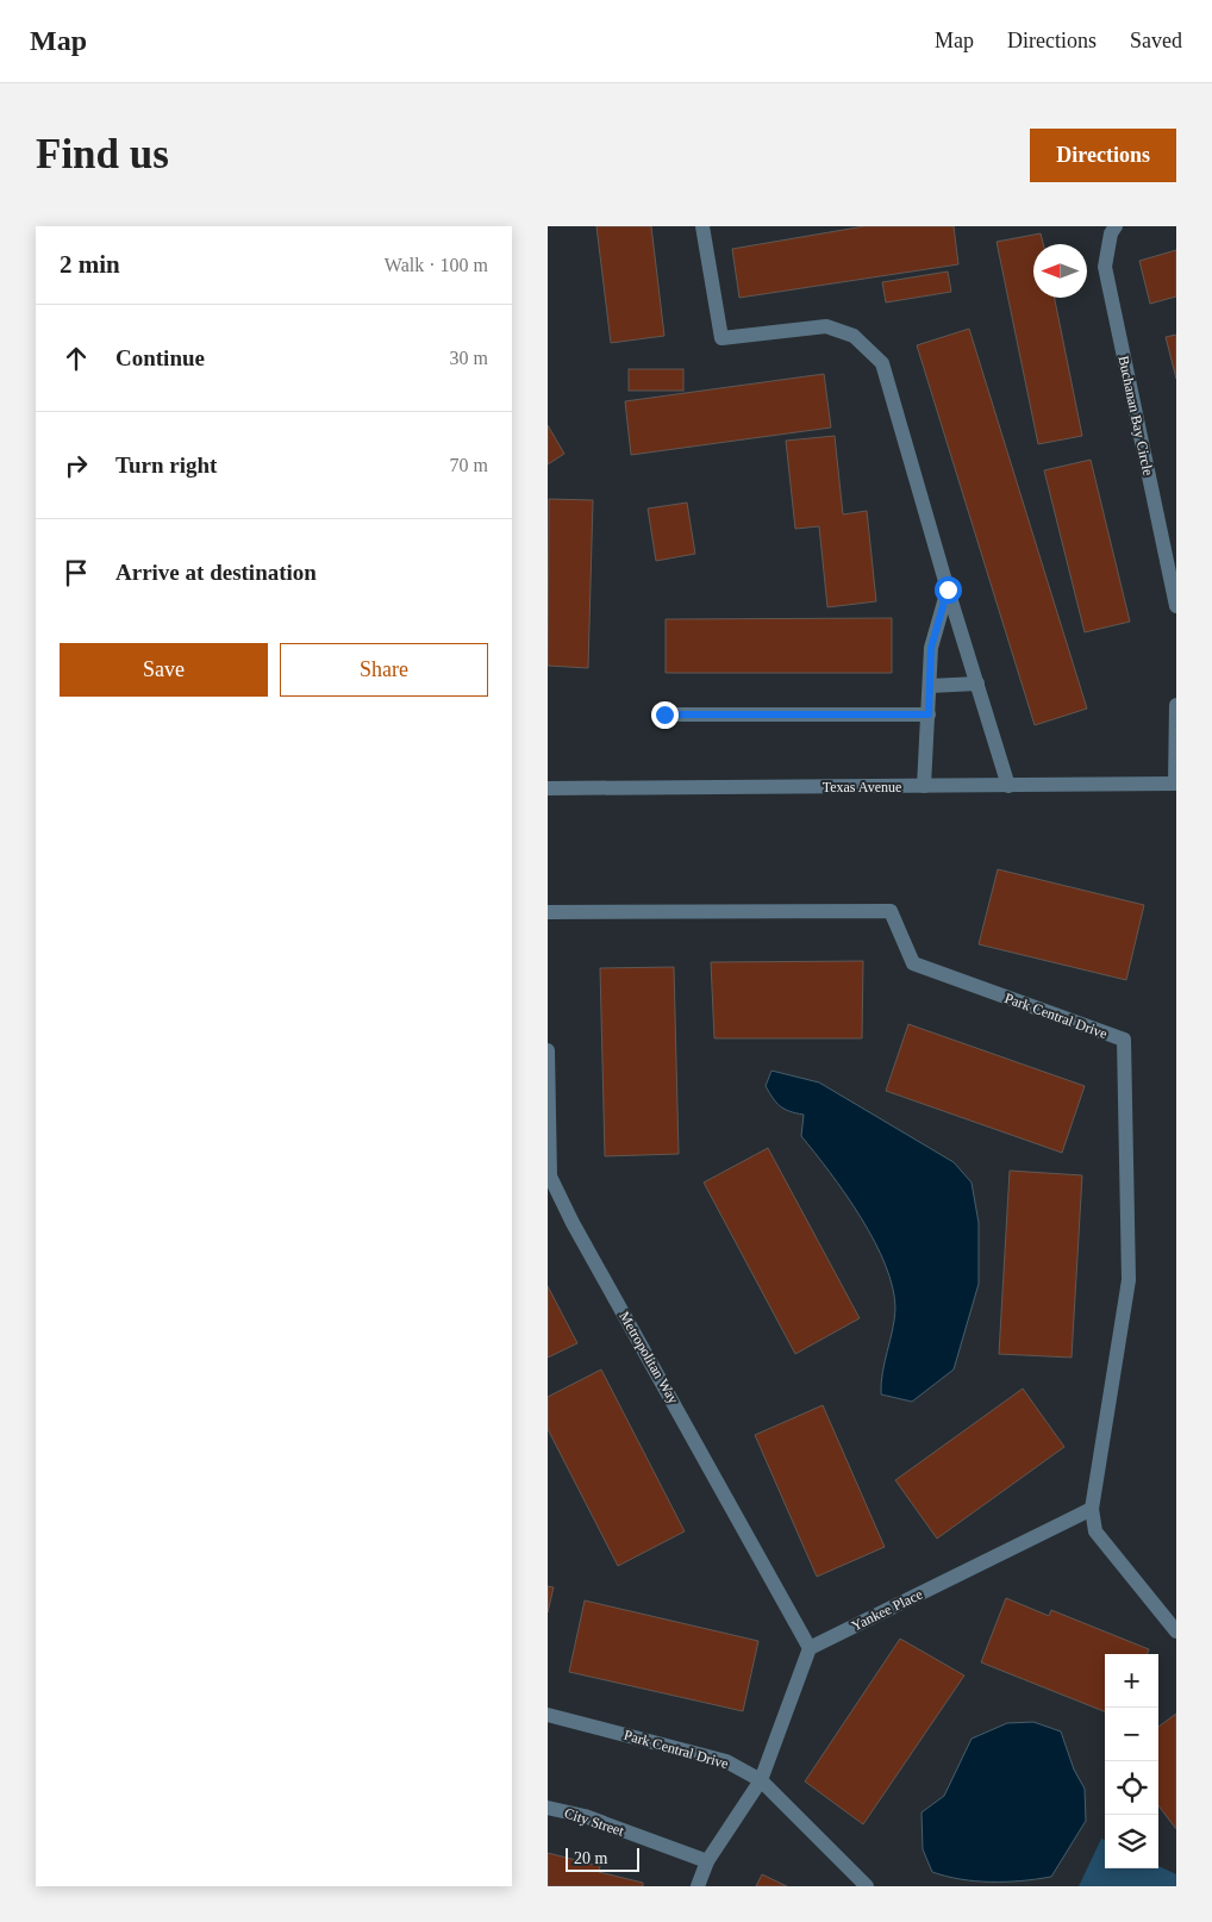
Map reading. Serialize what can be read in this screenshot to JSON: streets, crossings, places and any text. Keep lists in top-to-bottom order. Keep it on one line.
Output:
{"streets":{"street":["Buchanan Bay Circle","Texas Avenue","Park Central Drive","Metropolitan Way","Yankee Place","City Street"]},"crossings":[["Park Central Drive","Yankee Place"],["Metropolitan Way","Yankee Place"]],"scale_bar":"20 m","north":"left","page":{"header":"Map","nav":["Map","Directions","Saved"],"buttons":["Directions",["Save","Share"]],"title":"Find us","heading":["2 min","Walk · 100 m"],"list":[["Continue","30 m"],["Turn right","70 m"],"Arrive at destination"],"map_buttons":["+","−"],"scale":"20 m"}}
